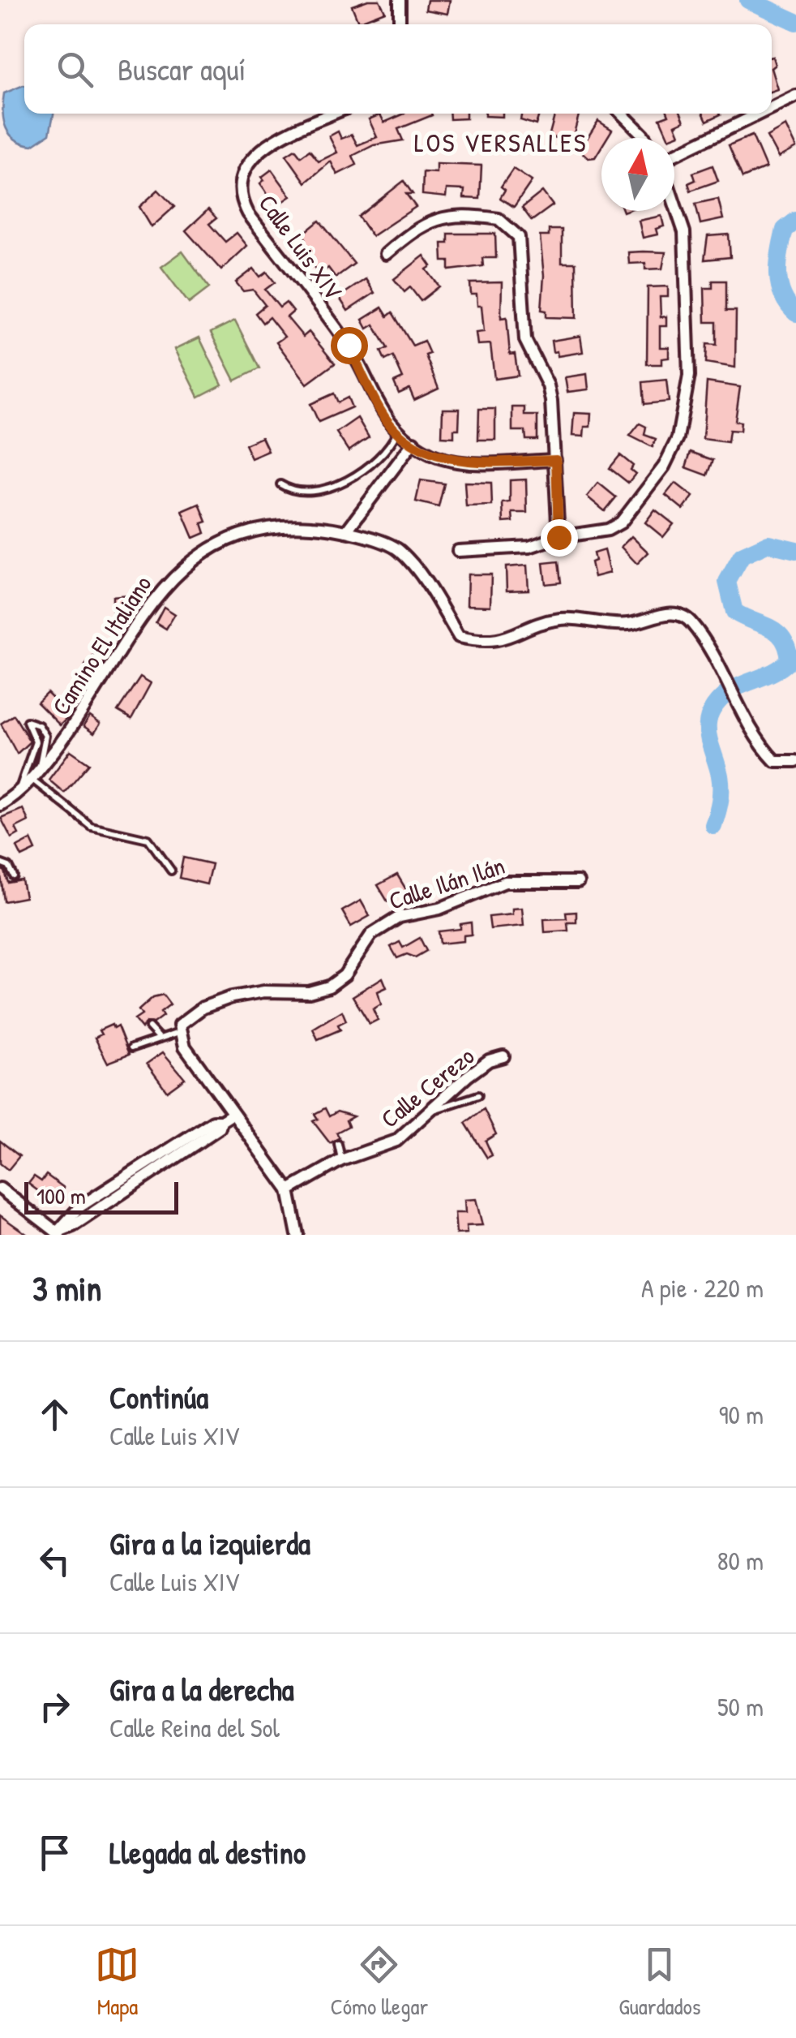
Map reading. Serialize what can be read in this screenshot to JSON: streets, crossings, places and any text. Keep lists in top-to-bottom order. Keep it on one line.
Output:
{"streets":{"street":["Calle Luis XIV","Camino El Italiano","Calle Ilán Ilán","Calle Cerezo"]},"districts":["LOS VERSALLES"],"scale_bar":"100 m","north":"top","page":{"search":"Buscar aquí","scale":"100 m","heading":["3 min","A pie · 220 m"],"list":[["Continúa","Calle Luis XIV","90 m"],["Gira a la izquierda","Calle Luis XIV","80 m"],["Gira a la derecha","Calle Reina del Sol","50 m"],"Llegada al destino"],"nav":["Mapa","Cómo llegar","Guardados"]}}
